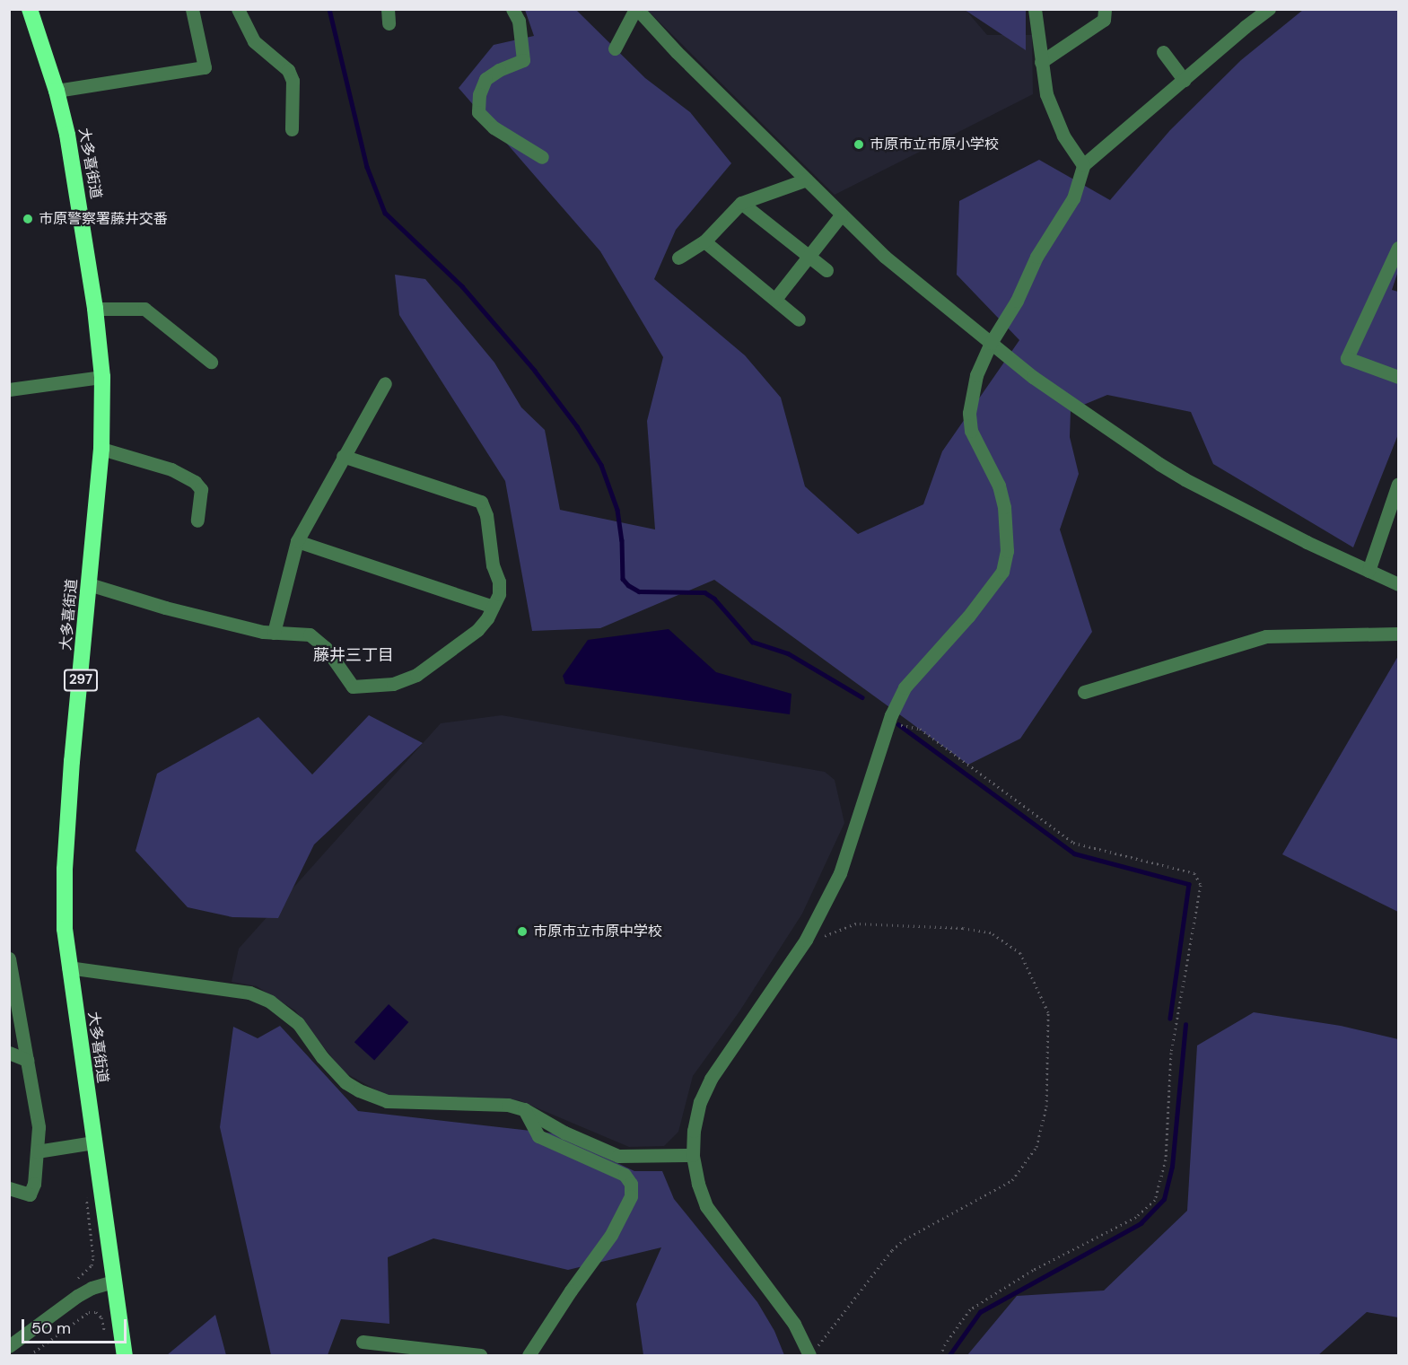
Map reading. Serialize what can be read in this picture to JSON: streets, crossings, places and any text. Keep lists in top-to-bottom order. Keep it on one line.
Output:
{"streets":{"highway":["大多喜街道","297"]},"districts":["藤井三丁目"],"places":["市原市立市原小学校","市原警察署藤井交番","市原市立市原中学校"],"scale_bar":"50 m"}
